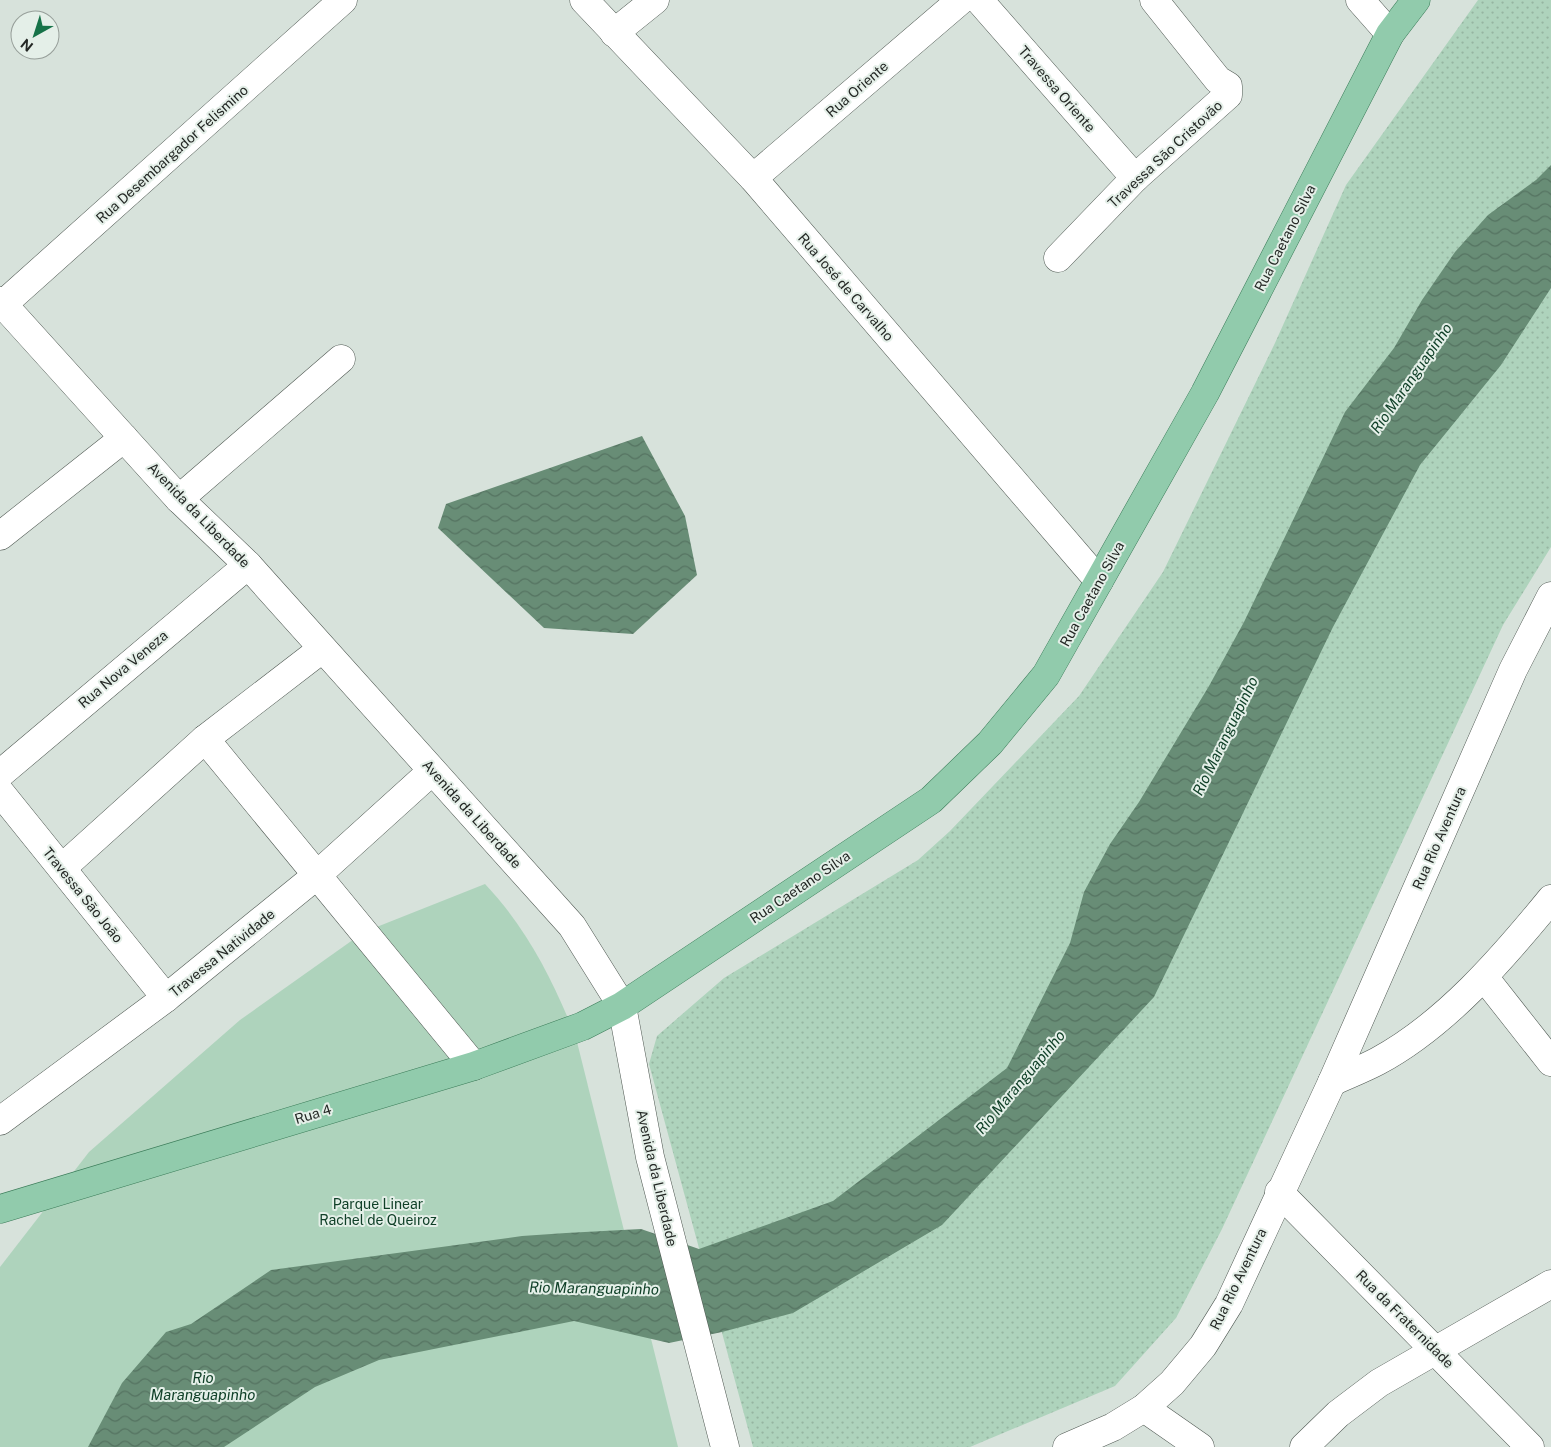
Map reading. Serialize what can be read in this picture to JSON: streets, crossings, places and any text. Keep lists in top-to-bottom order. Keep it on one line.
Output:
{"streets":{"main road":["Rua Caetano Silva","Rua 4"],"street":["Rua Oriente","Travessa Oriente","Rua Desembargador Felismino","Travessa São Cristovão","Rua José de Carvalho","Avenida da Liberdade","Rua Nova Veneza","Rua Rio Aventura","Travessa São João","Travessa Natividade","Rua da Fraternidade"]},"crossings":[["Rua Oriente","Rua José de Carvalho"],["Travessa Oriente","Travessa São Cristovão"],["Rua Desembargador Felismino","Avenida da Liberdade"],["Rua Caetano Silva","Rua José de Carvalho"],["Rua Caetano Silva","Avenida da Liberdade"],["Rua Caetano Silva","Rua 4"],["Avenida da Liberdade","Rua Nova Veneza"],["Avenida da Liberdade","Travessa Natividade"],["Avenida da Liberdade","Rua 4"],["Rua Rio Aventura","Rua da Fraternidade"],["Travessa São João","Travessa Natividade"]],"water":["Rio Maranguapinho"],"parks":["Parque Linear Rachel de Queiroz"],"north":"bottom left"}
